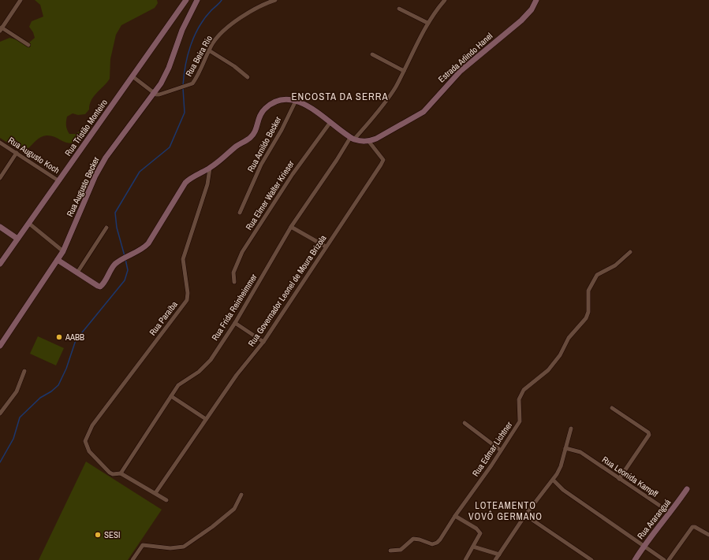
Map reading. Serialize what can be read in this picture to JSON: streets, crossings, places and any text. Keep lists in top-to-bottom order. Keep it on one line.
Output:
{"streets":{"street":["Rua Beira Rio","Estrada Arlindo Hanel","Rua Tristão Monteiro","Rua Arnildo Becker","Rua Augusto Koch","Rua Augusto Becker","Rua Elmer Walter Krieser","Rua Governador Leonel de Moura Brizola","Rua Frida Reinheimmer","Rua Paraíba","Rua Edmar Lichtner","Rua Leonida Kampff","Rua Araranguá"]},"crossings":[["Rua Beira Rio","Rua Augusto Becker"],["Estrada Arlindo Hanel","Rua Governador Leonel de Moura Brizola"],["Rua Tristão Monteiro","Rua Augusto Koch"],["Rua Frida Reinheimmer","Rua Paraíba"],["Rua Leonida Kampff","Rua Araranguá"]],"districts":["ENCOSTA DA SERRA","LOTEAMENTO VOVÔ GERMANO"],"places":["AABB","SESI"]}
